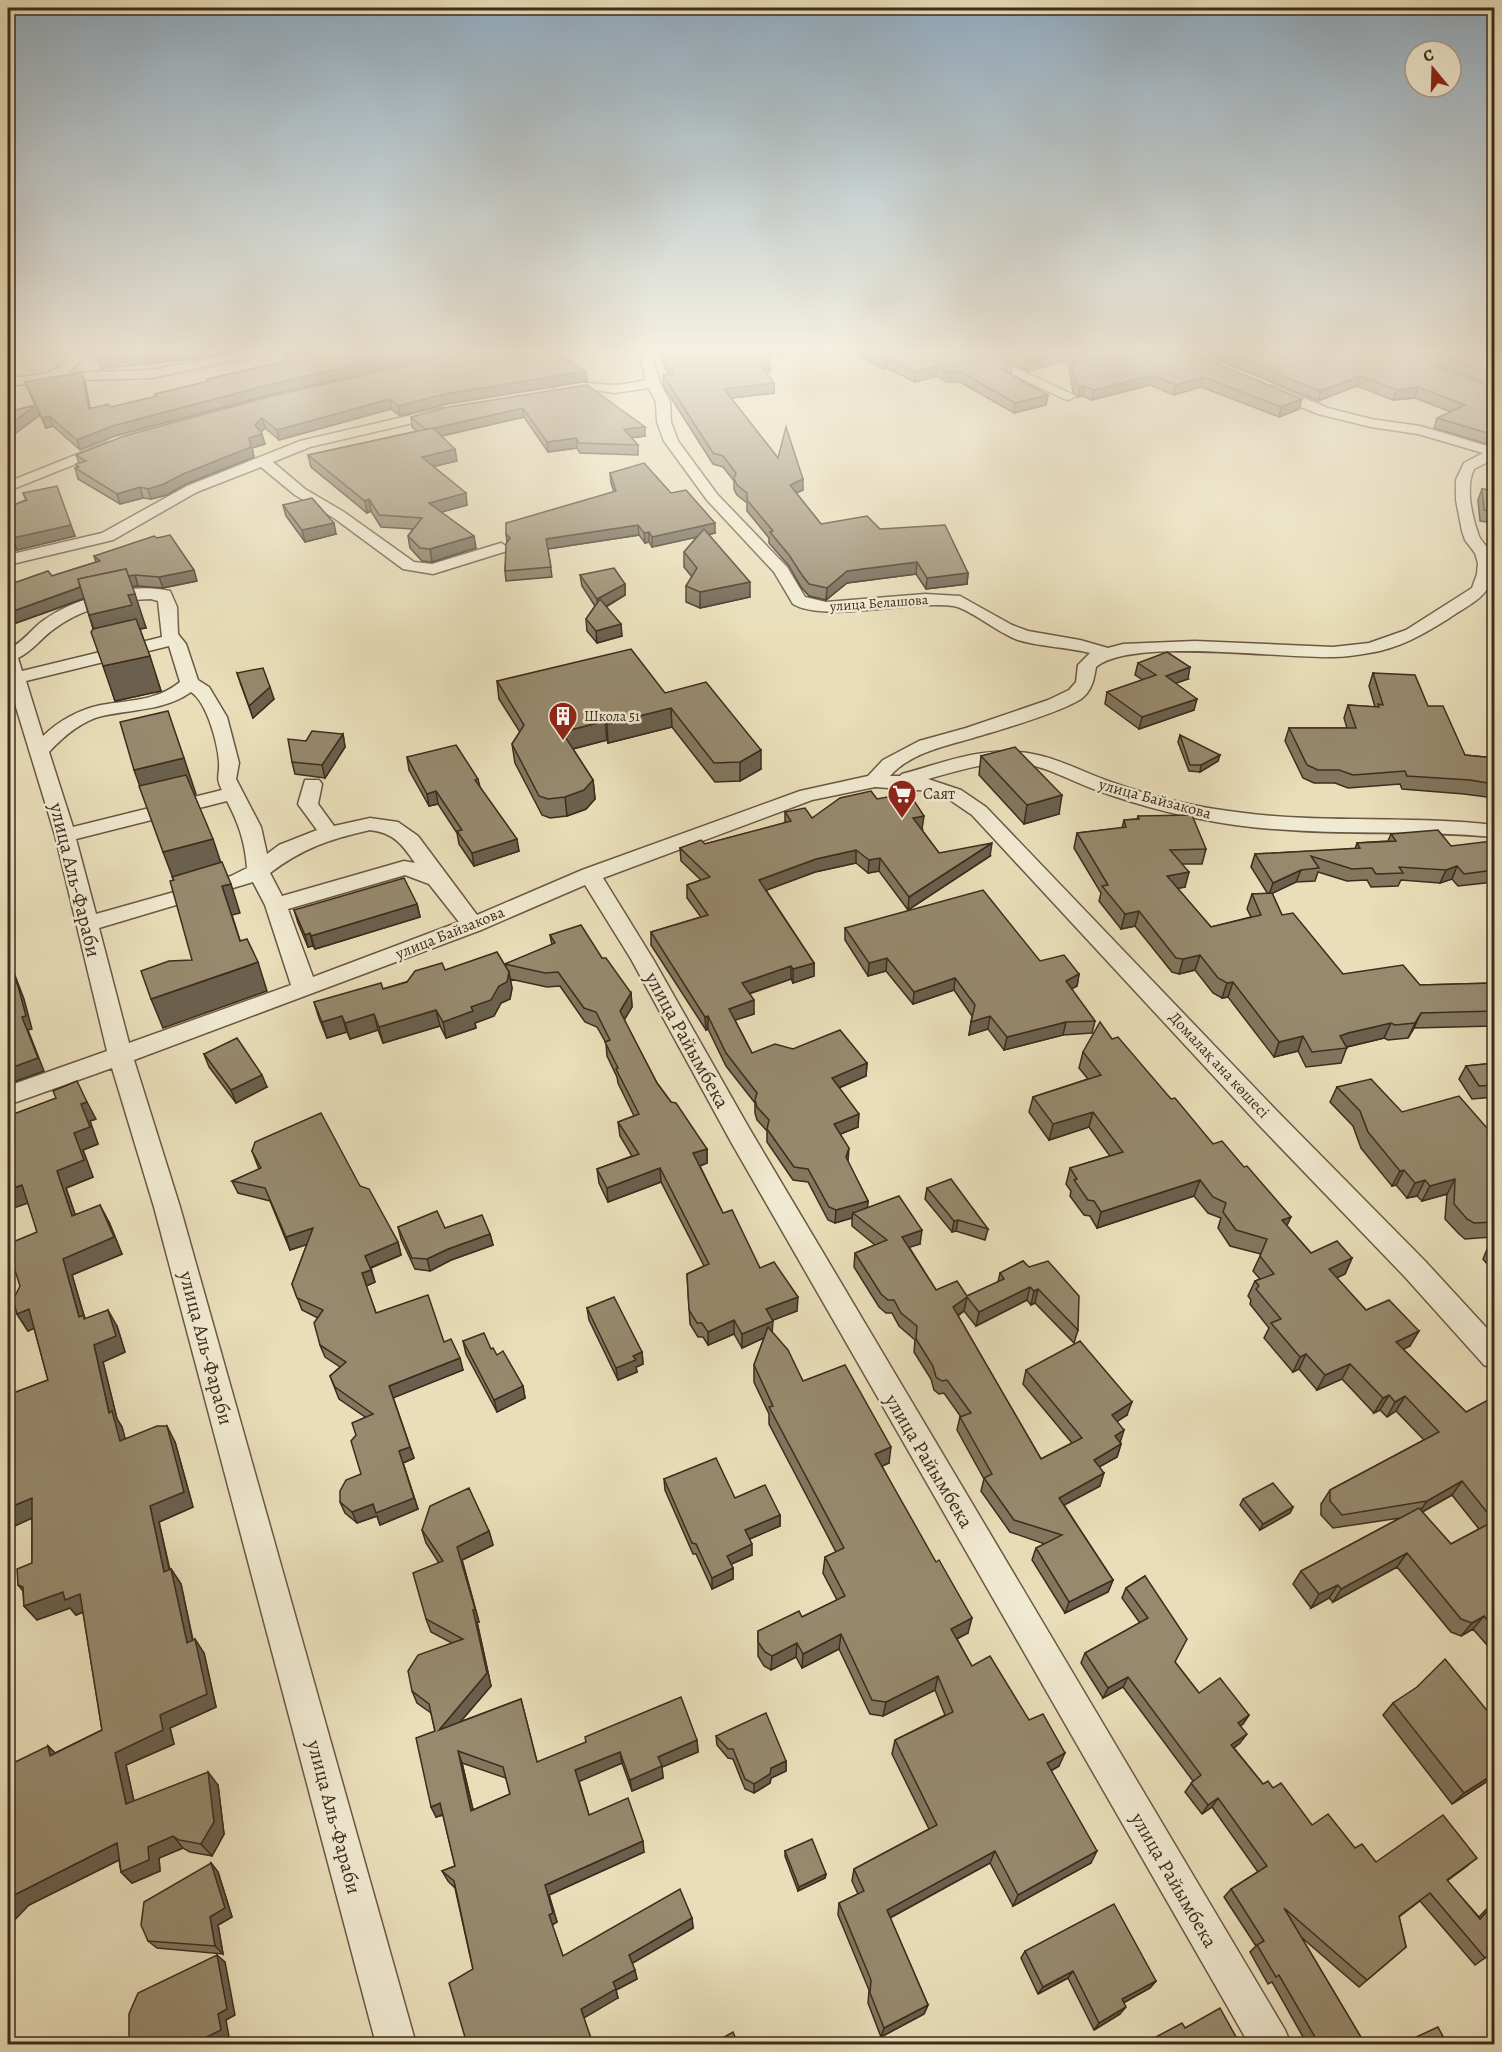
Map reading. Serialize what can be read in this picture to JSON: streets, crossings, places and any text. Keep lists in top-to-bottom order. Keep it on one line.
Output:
{"streets":{"street":["улица Белашова","улица Байзакова","улица Аль-Фараби","улица Райымбека","Домалақ ана көшесі"]},"crossings":[["улица Байзакова","улица Аль-Фараби"],["улица Байзакова","улица Райымбека"],["улица Байзакова","Домалақ ана көшесі"]],"places":{"building":["Школа 51"],"supermarket":["Саят"]},"north":"top"}
